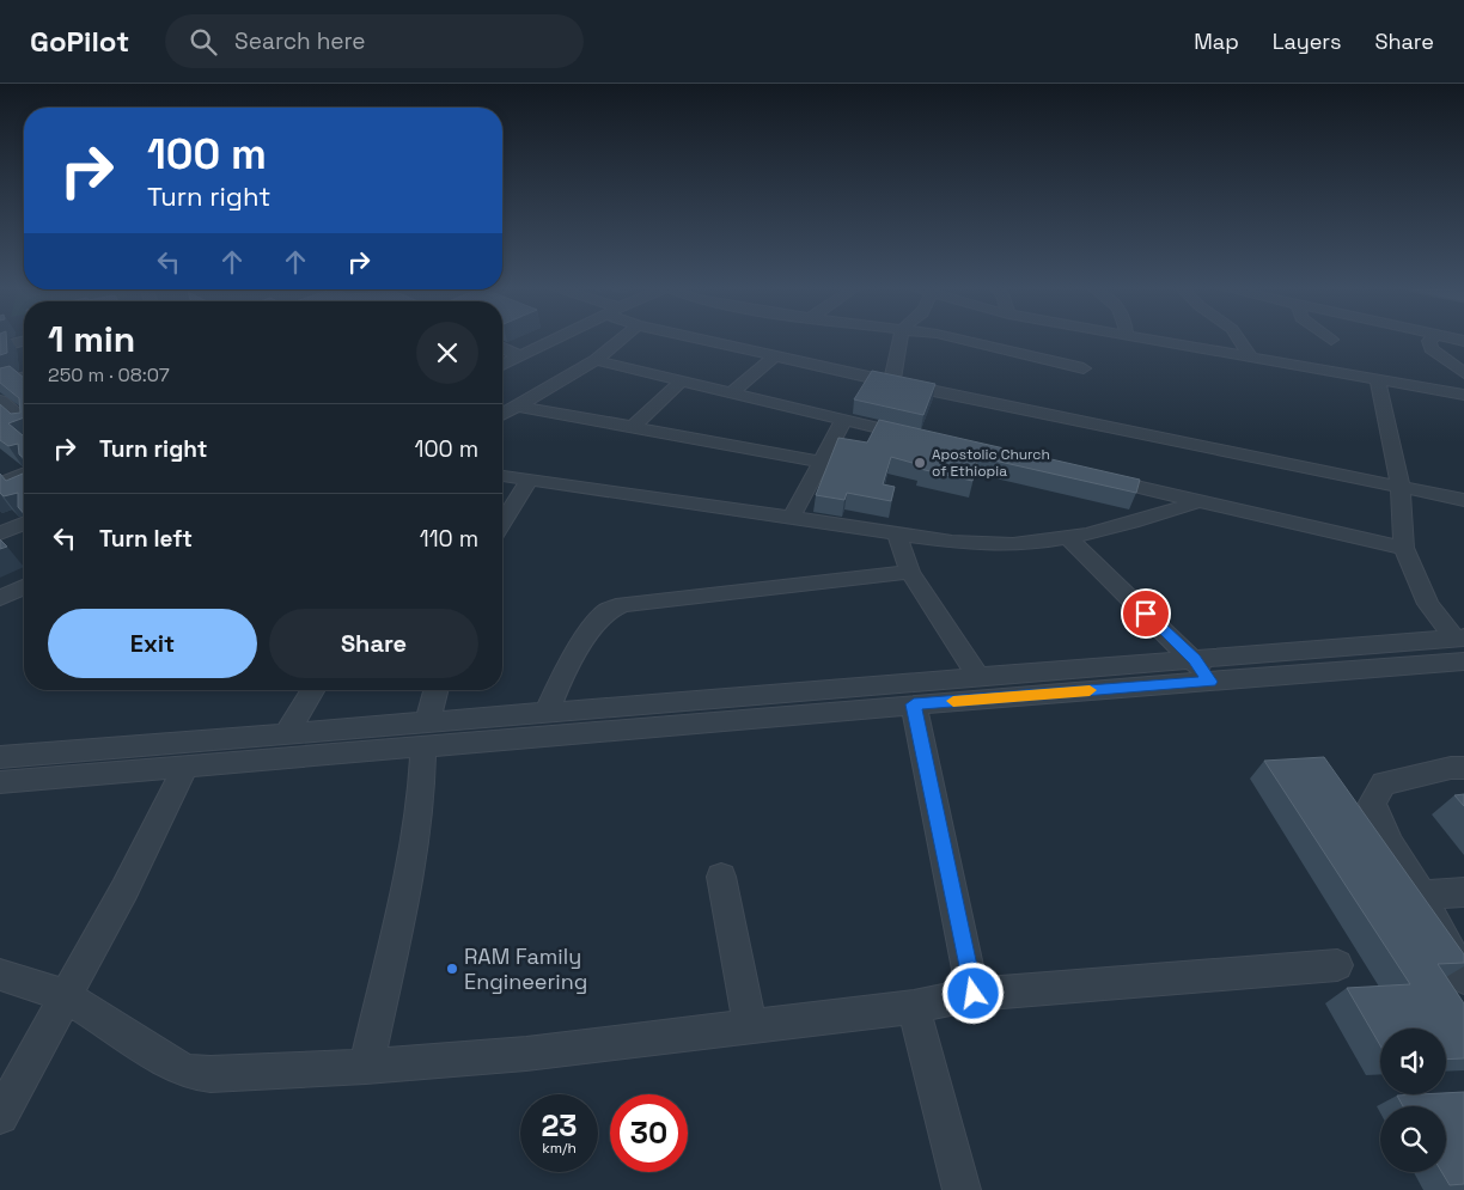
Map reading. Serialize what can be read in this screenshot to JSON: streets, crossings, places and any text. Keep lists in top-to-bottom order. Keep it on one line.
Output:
{"places":["Apostolic Church of Ethiopia","RAM Family Engineering"],"page":{"header":"GoPilot","search":"Search here","nav":["Map","Layers","Share"],"turn":["100 m","Turn right"],"heading":["1 min","250 m · 08:07"],"list":[{"name":"Turn right","value":"100 m"},{"name":"Turn left","value":"110 m"}],"buttons":["Exit","Share"],"speed":"23 km/h","limit":"30"}}
